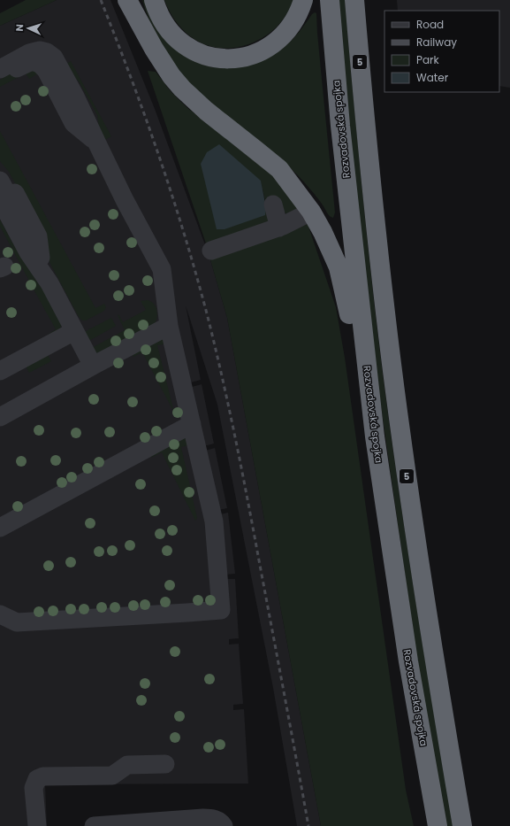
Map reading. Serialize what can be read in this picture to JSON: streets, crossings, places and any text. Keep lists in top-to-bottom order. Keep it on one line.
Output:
{"streets":{"highway":["5","Rozvadovská spojka"]},"legend":["Road","Railway","Park","Water"],"north":"left"}
